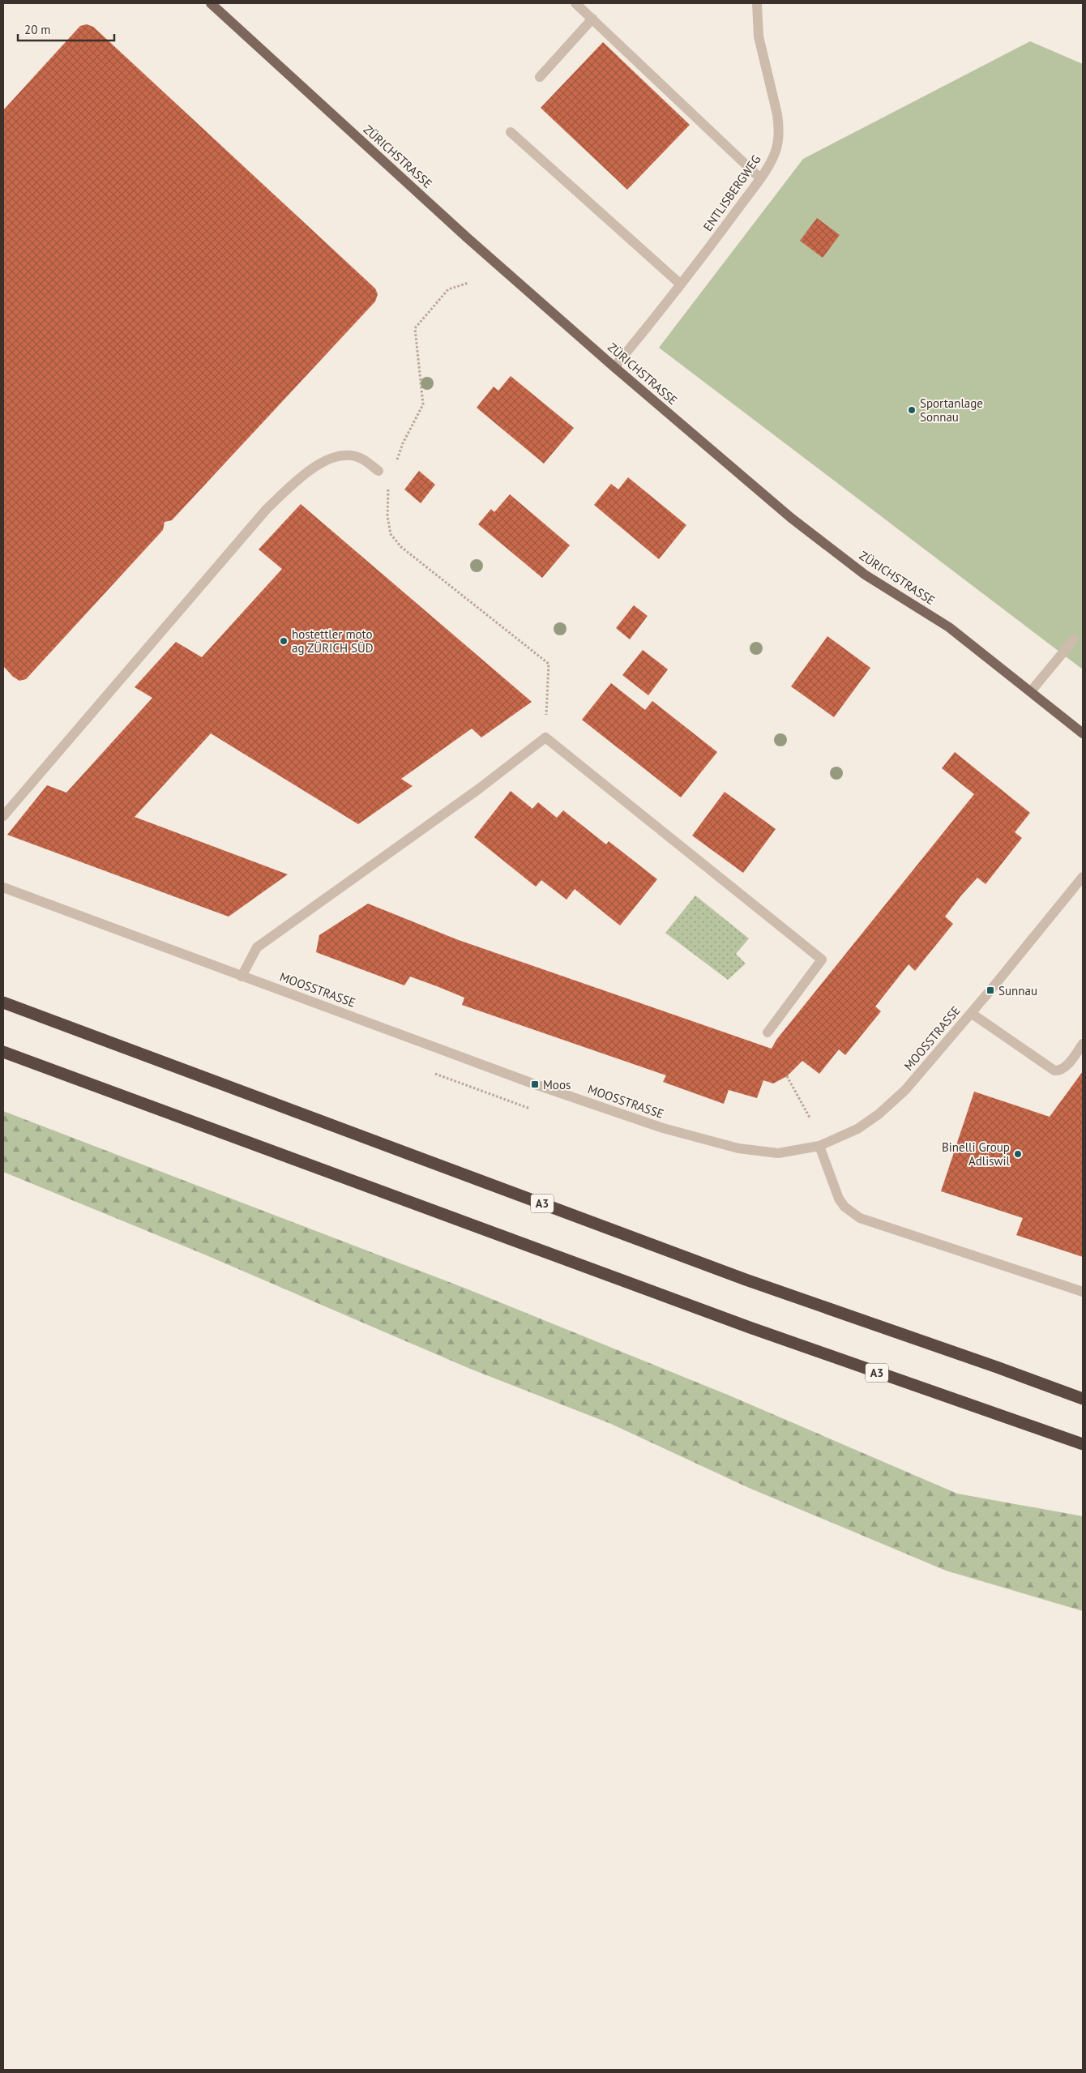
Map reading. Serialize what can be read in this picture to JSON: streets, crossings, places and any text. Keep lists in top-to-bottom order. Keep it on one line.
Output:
{"streets":{"highway":["A3"],"main road":["ZÜRICHSTRASSE"],"street":["ENTLISBERGWEG","MOOSSTRASSE"]},"crossings":[["ZÜRICHSTRASSE","ENTLISBERGWEG"]],"places":{"other":["Sportanlage Sonnau","hostettler moto ag ZÜRICH SÜD","Binelli Group Adliswil"],"transit":["Sunnau","Moos"]},"scale_bar":"20 m"}
